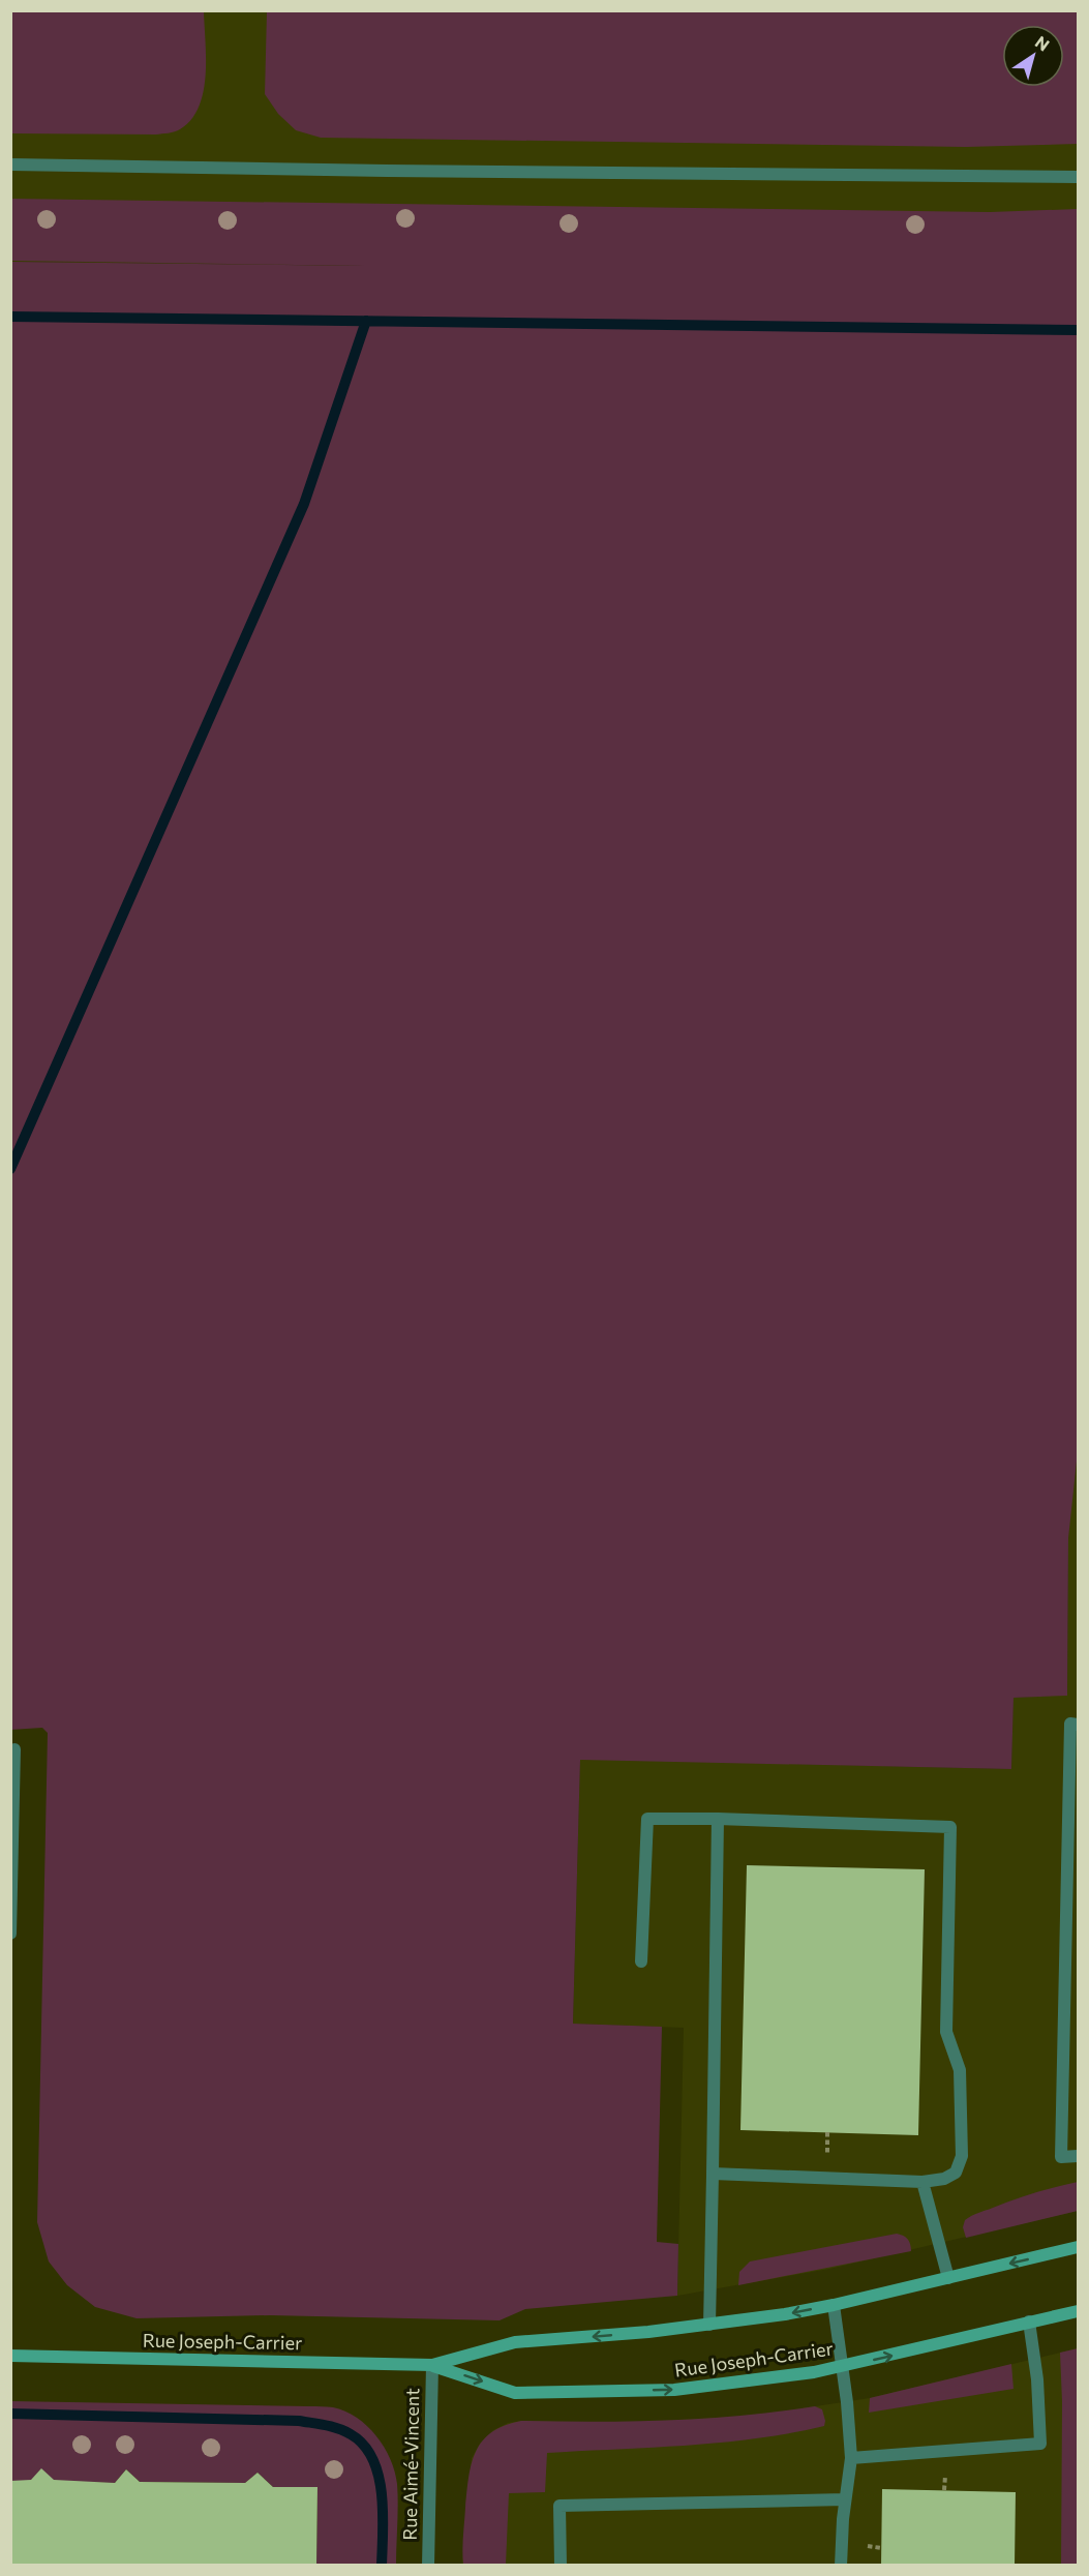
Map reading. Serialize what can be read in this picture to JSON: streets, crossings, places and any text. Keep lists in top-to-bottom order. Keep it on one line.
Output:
{"streets":{"street":["Rue Joseph-Carrier","Rue Aimé-Vincent"]},"crossings":[["Rue Joseph-Carrier","Rue Aimé-Vincent"]],"north":"top right"}
